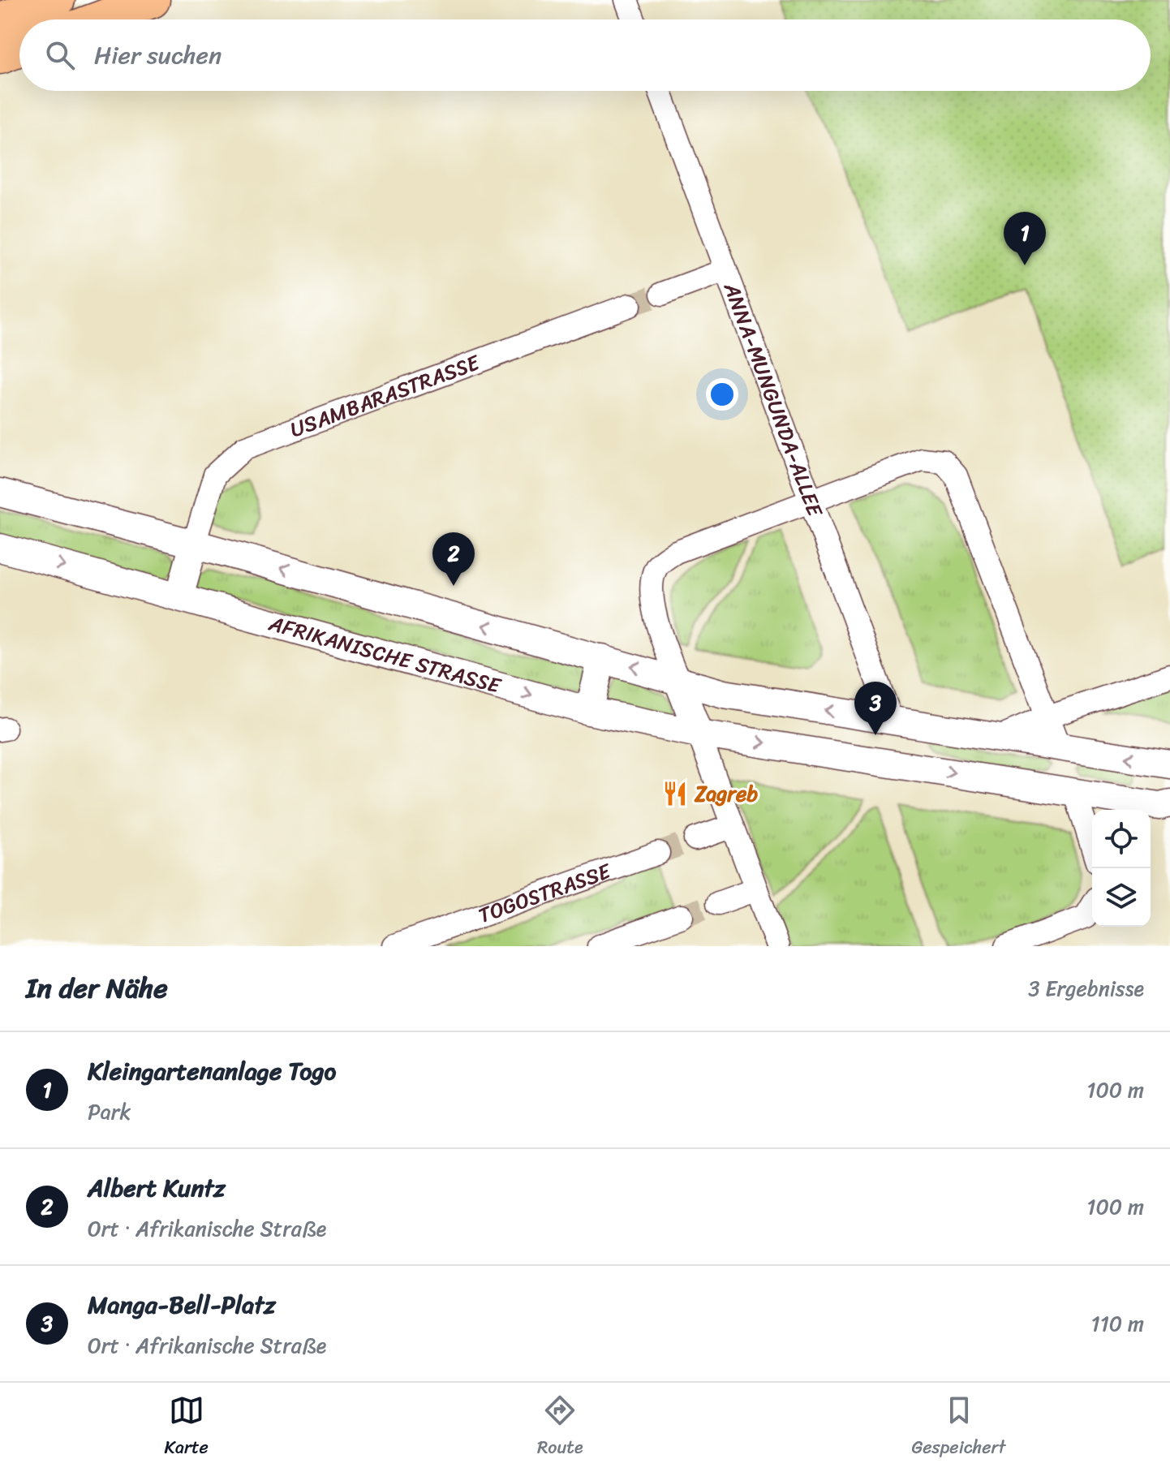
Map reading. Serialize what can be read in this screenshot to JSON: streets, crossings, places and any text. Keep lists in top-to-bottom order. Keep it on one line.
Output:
{"streets":{"street":["USAMBARASTRASSE","ANNA-MUNGUNDA-ALLEE","AFRIKANISCHE STRASSE","TOGOSTRASSE"]},"places":{"restaurant":["Zagreb"]},"page":{"search":"Hier suchen","pins":["1","2","3"],"heading":["In der Nähe","3 Ergebnisse"],"list":[{"mark":"1","name":"Kleingartenanlage Togo","note":"Park","value":"100 m"},{"mark":"2","name":"Albert Kuntz","note":"Ort · Afrikanische Straße","value":"100 m"},{"mark":"3","name":"Manga-Bell-Platz","note":"Ort · Afrikanische Straße","value":"110 m"}],"nav":["Karte","Route","Gespeichert"]}}
